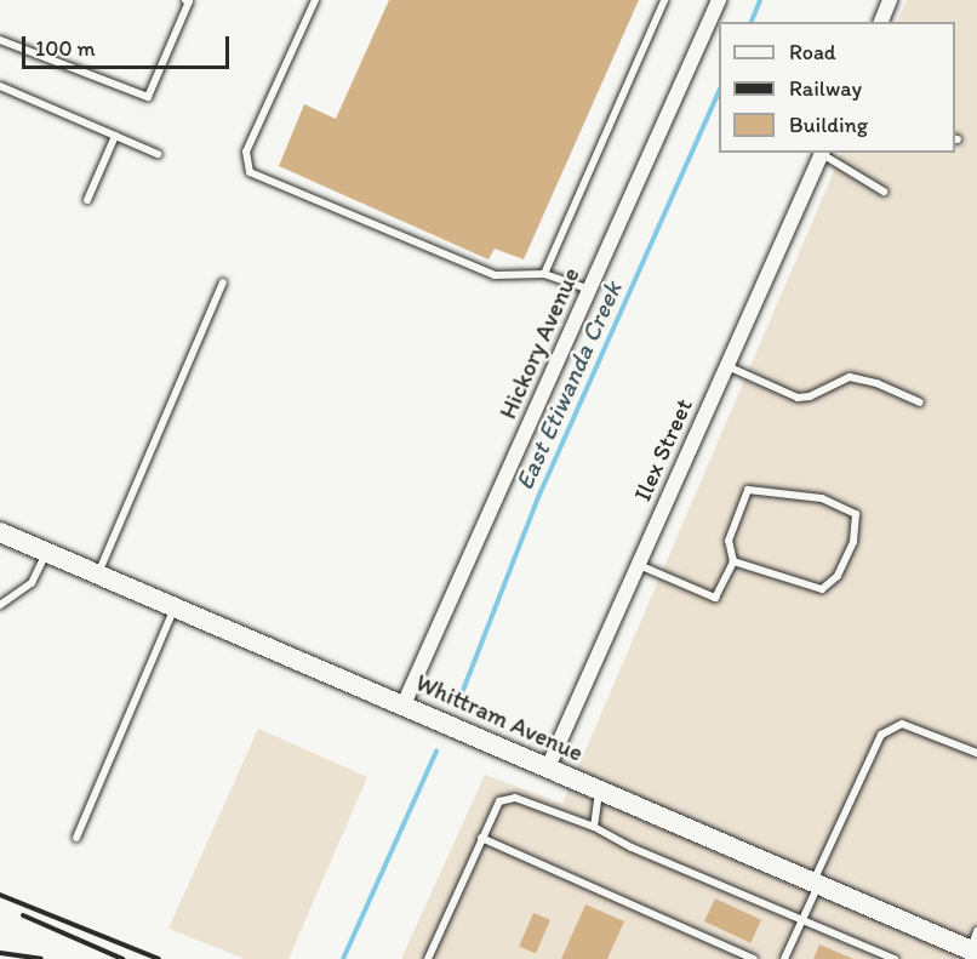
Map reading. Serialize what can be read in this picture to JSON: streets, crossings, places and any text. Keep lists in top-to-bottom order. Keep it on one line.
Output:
{"streets":{"street":["Hickory Avenue","Ilex Street","Whittram Avenue"]},"crossings":[["Hickory Avenue","Whittram Avenue"],["Ilex Street","Whittram Avenue"]],"water":["East Etiwanda Creek"],"legend":["Road","Railway","Building"],"scale_bar":"100 m"}
